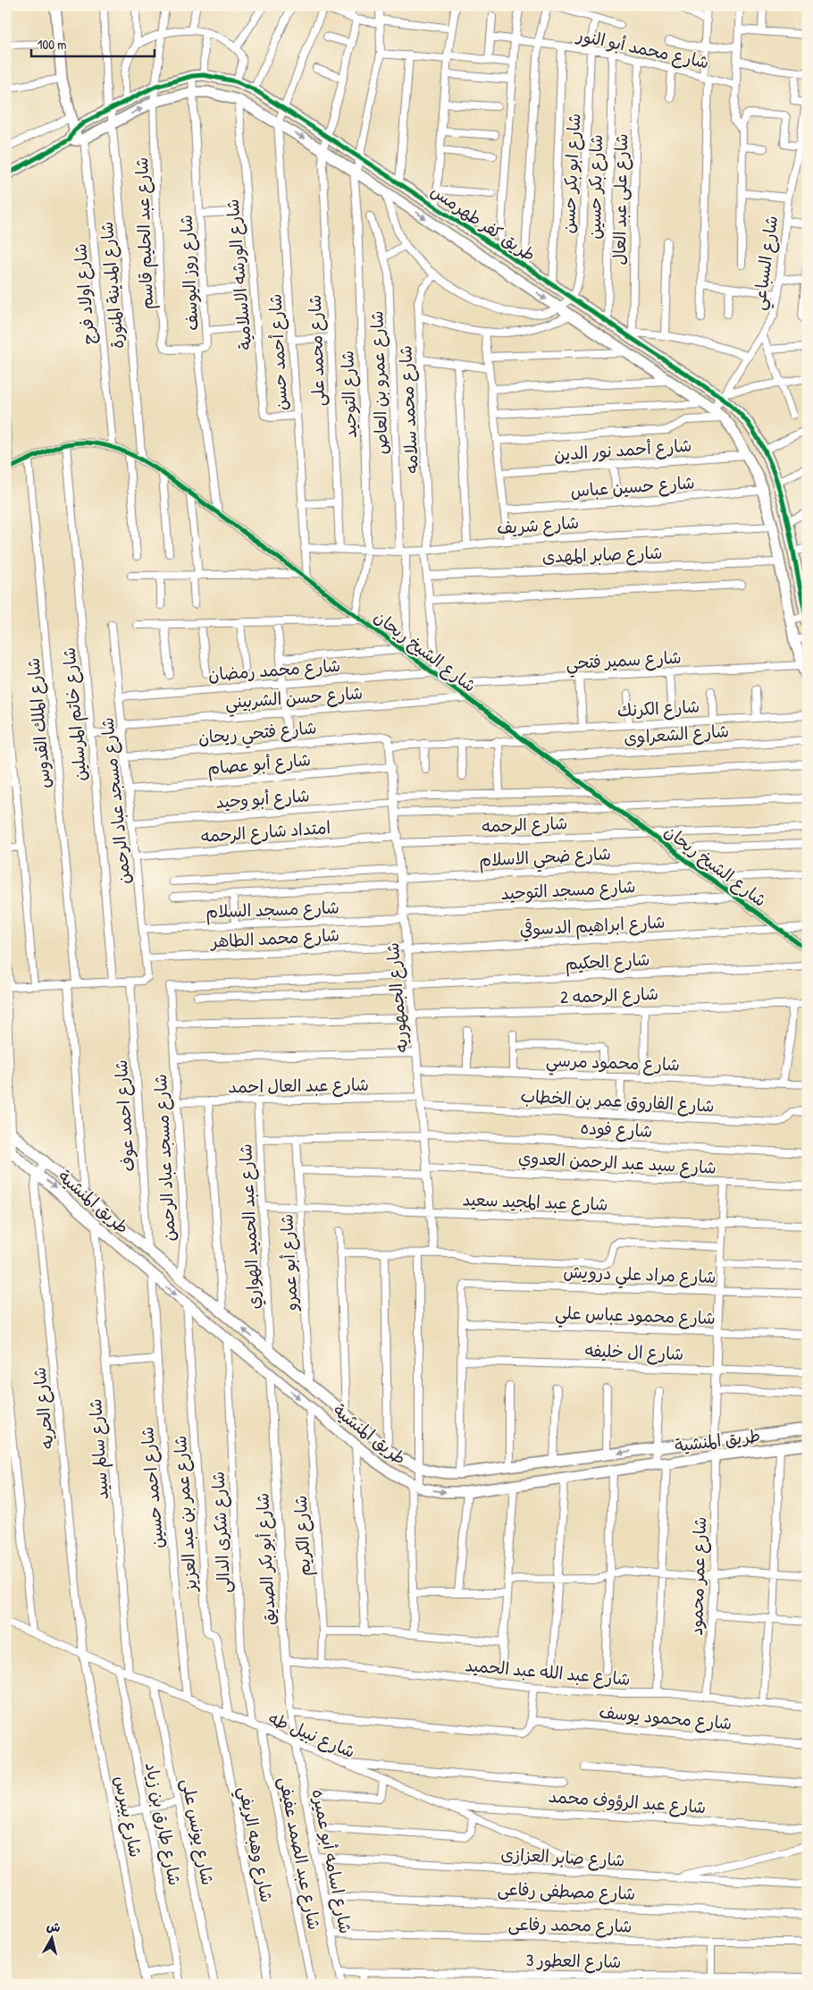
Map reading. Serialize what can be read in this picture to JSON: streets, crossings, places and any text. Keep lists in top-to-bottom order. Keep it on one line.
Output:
{"streets":{"street":["شارع محمد أبو النور","شارع ابو بكر حسن","شارع بكر حسين","شارع على عبد العال","طريق كفر طهرمس","شارع عبد الحليم قاسم","شارع السباعي","شارع روز اليوسف","شارع الورشه الاسلامية","شارع المدينة المنورة","شارع اولاد فرج","شارع محمد على","شارع أحمد حسن","شارع عمرو بن العاص","شارع التوحيد","شارع محمد سلامه","شارع أحمد نور الدين","شارع حسين عباس","شارع شريف","شارع صابر المهدى","شارع الشيخ ريحان","شارع سمير فتحي","شارع محمد رمضان","شارع حسن الشربيني","شارع الكرنك","شارع خاتم المرسلين","شارع الملك القدوس","شارع فتحي ريحان","شارع الشعراوى","شارع أبو عصام","شارع أبو وحيد","شارع مسجد عباد الرحمن","شارع الرحمه","امتداد شارع الرحمه","شارع ضحي الاسلام","شارع مسجد التوحيد","شارع مسجد السلام","شارع ابراهيم الدسوقي","شارع محمد الطاهر","شارع الحكيم","شارع الرحمه 2","شارع الجمهوريه","شارع محمود مرسي","شارع عبد العال احمد","شارع الفاروق عمر بن الخطاب","شارع احمد عوف","شارع فوده","شارع سيد عبد الرحمن العدوي","طريق المنشية","شارع عبد المجيد سعيد","شارع عبد الحميد الهواري","شارع أبو عمرو","شارع مراد علي درويش","شارع محمود عباس علي","شارع ال خليفه","شارع الحريه","شارع سالم سيد","شارع احمد حسين","شارع عمر بن عبد العزيز","شارع شكرى الدالى","شارع الكريم","شارع أبو بكر الصديق","شارع عمر محمود","شارع عبد الله عبد الحميد","شارع محمود يوسف","شارع نبيل طه","شارع عبد الرؤوف محمد","شارع بيبرس","شارع طارق بن زياد","شارع يونس على","شارع وهبه الريفي","شارع عبد الصمد عفيفى","شارع صابر العزازى","شارع اسامه أبو عميره","شارع مصطفى رفاعى","شارع محمد رفاعى","شارع العطور 3"]},"crossings":[["شارع محمد أبو النور","شارع ابو بكر حسن"],["شارع محمد أبو النور","شارع بكر حسين"],["شارع محمد أبو النور","شارع على عبد العال"],["شارع ابو بكر حسن","طريق كفر طهرمس"],["شارع بكر حسين","طريق كفر طهرمس"],["شارع على عبد العال","طريق كفر طهرمس"],["طريق كفر طهرمس","شارع عبد الحليم قاسم"],["طريق كفر طهرمس","شارع السباعي"],["طريق كفر طهرمس","شارع روز اليوسف"],["طريق كفر طهرمس","شارع الورشه الاسلامية"],["طريق كفر طهرمس","شارع المدينة المنورة"],["طريق كفر طهرمس","شارع اولاد فرج"],["طريق كفر طهرمس","شارع محمد على"],["طريق كفر طهرمس","شارع أحمد حسن"],["طريق كفر طهرمس","شارع التوحيد"],["طريق كفر طهرمس","شارع أحمد نور الدين"],["طريق كفر طهرمس","شارع حسين عباس"],["طريق كفر طهرمس","شارع شريف"],["طريق كفر طهرمس","شارع صابر المهدى"],["طريق كفر طهرمس","شارع سمير فتحي"],["شارع عبد الحليم قاسم","شارع روز اليوسف"],["شارع روز اليوسف","شارع الشيخ ريحان"],["شارع الورشه الاسلامية","شارع أحمد حسن"],["شارع المدينة المنورة","شارع الشيخ ريحان"],["شارع اولاد فرج","شارع الشيخ ريحان"],["شارع محمد على","شارع شريف"],["شارع أحمد حسن","شارع شريف"],["شارع أحمد حسن","شارع الشيخ ريحان"],["شارع عمرو بن العاص","شارع شريف"],["شارع عمرو بن العاص","شارع الشيخ ريحان"],["شارع التوحيد","شارع شريف"],["شارع التوحيد","شارع الشيخ ريحان"],["شارع محمد سلامه","شارع شريف"],["شارع محمد سلامه","شارع صابر المهدى"],["شارع محمد سلامه","شارع الشيخ ريحان"],["شارع محمد سلامه","شارع محمد رمضان"],["شارع الشيخ ريحان","شارع سمير فتحي"],["شارع الشيخ ريحان","شارع محمد رمضان"],["شارع الشيخ ريحان","شارع حسن الشربيني"],["شارع الشيخ ريحان","شارع الكرنك"],["شارع الشيخ ريحان","شارع خاتم المرسلين"],["شارع الشيخ ريحان","شارع الملك القدوس"],["شارع الشيخ ريحان","شارع فتحي ريحان"],["شارع الشيخ ريحان","شارع الشعراوى"],["شارع الشيخ ريحان","شارع أبو وحيد"],["شارع الشيخ ريحان","شارع الرحمه"],["شارع الشيخ ريحان","شارع ضحي الاسلام"],["شارع الشيخ ريحان","شارع مسجد التوحيد"],["شارع الشيخ ريحان","شارع ابراهيم الدسوقي"],["شارع محمد رمضان","شارع مسجد عباد الرحمن"],["شارع حسن الشربيني","شارع خاتم المرسلين"],["شارع حسن الشربيني","شارع مسجد عباد الرحمن"],["شارع فتحي ريحان","شارع مسجد عباد الرحمن"],["شارع فتحي ريحان","شارع الجمهوريه"],["شارع أبو عصام","شارع مسجد عباد الرحمن"],["شارع أبو عصام","شارع الجمهوريه"],["شارع أبو وحيد","شارع مسجد عباد الرحمن"],["شارع أبو وحيد","شارع الجمهوريه"],["شارع مسجد عباد الرحمن","امتداد شارع الرحمه"],["شارع مسجد عباد الرحمن","شارع مسجد السلام"],["شارع مسجد عباد الرحمن","شارع محمد الطاهر"],["شارع مسجد عباد الرحمن","شارع الرحمه 2"],["شارع مسجد عباد الرحمن","شارع الجمهوريه"],["شارع مسجد عباد الرحمن","شارع عبد العال احمد"],["شارع مسجد عباد الرحمن","شارع احمد عوف"],["شارع مسجد عباد الرحمن","طريق المنشية"],["شارع الرحمه","امتداد شارع الرحمه"],["شارع الرحمه","شارع الجمهوريه"],["امتداد شارع الرحمه","شارع الجمهوريه"],["شارع ضحي الاسلام","شارع الجمهوريه"],["شارع مسجد التوحيد","شارع مسجد السلام"],["شارع مسجد التوحيد","شارع الجمهوريه"],["شارع مسجد السلام","شارع الجمهوريه"],["شارع ابراهيم الدسوقي","شارع محمد الطاهر"],["شارع ابراهيم الدسوقي","شارع الجمهوريه"],["شارع محمد الطاهر","شارع الجمهوريه"],["شارع الحكيم","شارع الجمهوريه"],["شارع الرحمه 2","شارع الجمهوريه"],["شارع الجمهوريه","شارع محمود مرسي"],["شارع الجمهوريه","شارع عبد العال احمد"],["شارع الجمهوريه","شارع الفاروق عمر بن الخطاب"],["شارع الجمهوريه","شارع فوده"],["شارع الجمهوريه","شارع سيد عبد الرحمن العدوي"],["شارع الجمهوريه","شارع عبد المجيد سعيد"],["شارع عبد العال احمد","شارع عبد الحميد الهواري"],["شارع احمد عوف","طريق المنشية"],["شارع فوده","شارع عبد الحميد الهواري"],["شارع فوده","شارع أبو عمرو"],["شارع سيد عبد الرحمن العدوي","شارع أبو عمرو"],["طريق المنشية","شارع عبد الحميد الهواري"],["طريق المنشية","شارع أبو عمرو"],["طريق المنشية","شارع الحريه"],["طريق المنشية","شارع سالم سيد"],["طريق المنشية","شارع احمد حسين"],["طريق المنشية","شارع عمر بن عبد العزيز"],["طريق المنشية","شارع شكرى الدالى"],["طريق المنشية","شارع الكريم"],["طريق المنشية","شارع أبو بكر الصديق"],["طريق المنشية","شارع عمر محمود"],["شارع عبد المجيد سعيد","شارع عبد الحميد الهواري"],["شارع عبد المجيد سعيد","شارع أبو عمرو"],["شارع مراد علي درويش","شارع محمود عباس علي"],["شارع الحريه","شارع نبيل طه"],["شارع الحريه","شارع بيبرس"],["شارع سالم سيد","شارع نبيل طه"],["شارع احمد حسين","شارع نبيل طه"],["شارع عمر بن عبد العزيز","شارع نبيل طه"],["شارع شكرى الدالى","شارع نبيل طه"],["شارع الكريم","شارع عبد الله عبد الحميد"],["شارع أبو بكر الصديق","شارع عبد الله عبد الحميد"],["شارع أبو بكر الصديق","شارع محمود يوسف"],["شارع أبو بكر الصديق","شارع نبيل طه"],["شارع أبو بكر الصديق","شارع اسامه أبو عميره"],["شارع عمر محمود","شارع عبد الله عبد الحميد"],["شارع نبيل طه","شارع عبد الرؤوف محمد"],["شارع نبيل طه","شارع بيبرس"],["شارع نبيل طه","شارع طارق بن زياد"],["شارع نبيل طه","شارع يونس على"],["شارع نبيل طه","شارع وهبه الريفي"],["شارع نبيل طه","شارع عبد الصمد عفيفى"],["شارع نبيل طه","شارع صابر العزازى"],["شارع نبيل طه","شارع اسامه أبو عميره"],["شارع صابر العزازى","شارع اسامه أبو عميره"],["شارع اسامه أبو عميره","شارع مصطفى رفاعى"],["شارع اسامه أبو عميره","شارع محمد رفاعى"],["شارع اسامه أبو عميره","شارع العطور 3"]],"scale_bar":"100 m","north":"top"}
